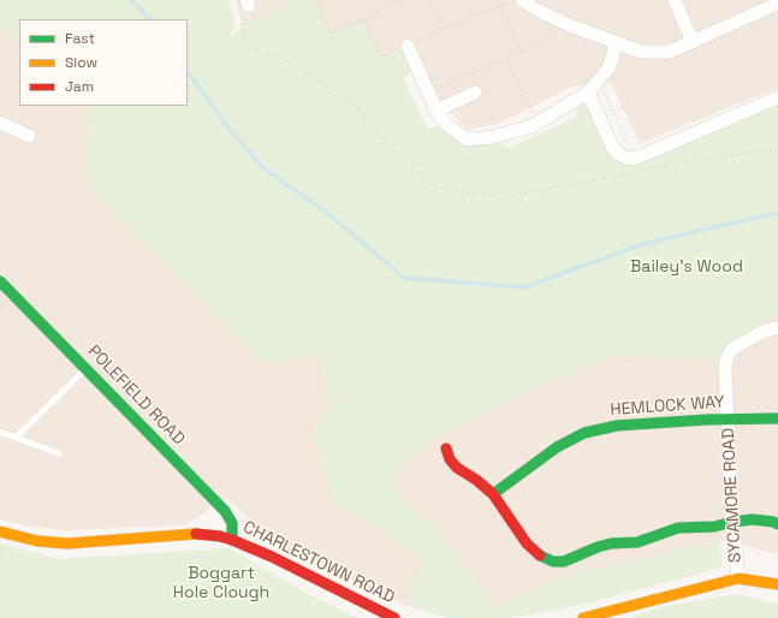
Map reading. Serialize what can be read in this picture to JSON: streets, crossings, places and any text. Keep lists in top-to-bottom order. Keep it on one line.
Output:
{"streets":{"street":["POLEFIELD ROAD","HEMLOCK WAY","SYCAMORE ROAD","CHARLESTOWN ROAD"]},"crossings":[["POLEFIELD ROAD","CHARLESTOWN ROAD"],["HEMLOCK WAY","SYCAMORE ROAD"]],"parks":["Bailey's Wood","Boggart Hole Clough"],"legend":["Fast","Slow","Jam"]}
